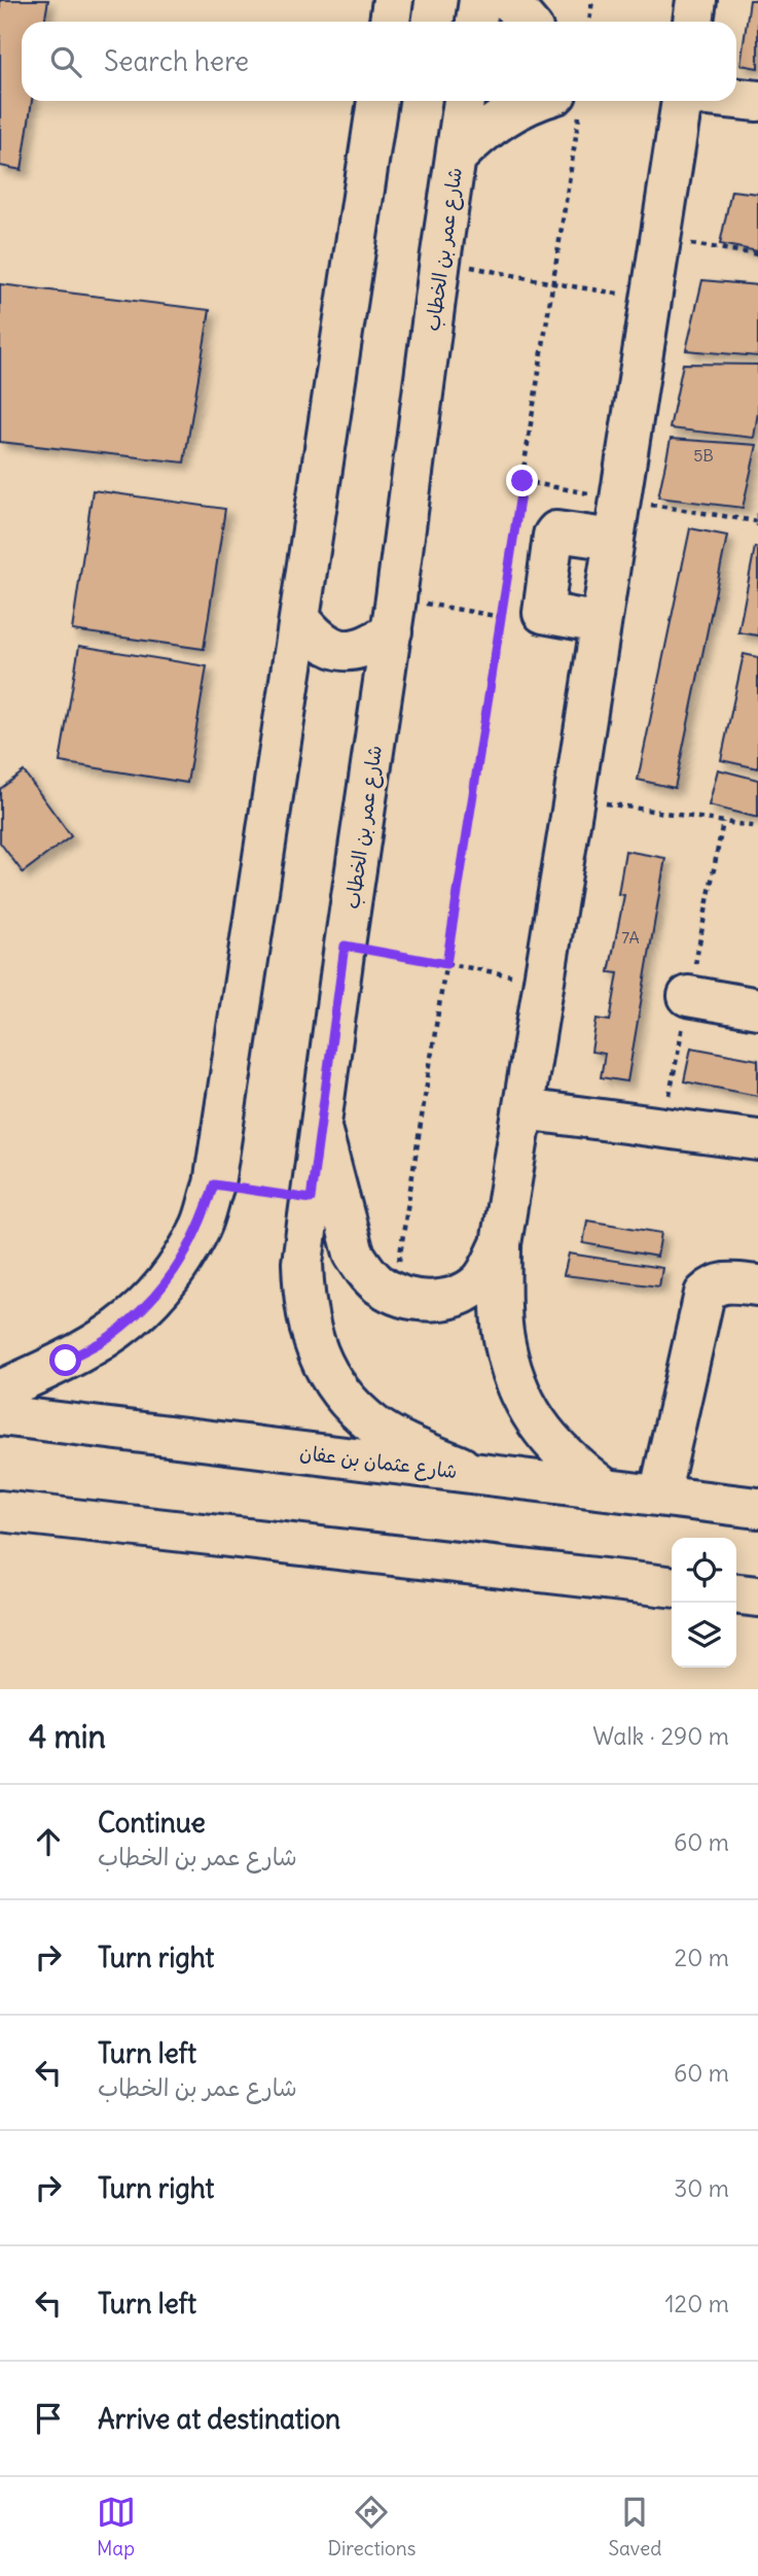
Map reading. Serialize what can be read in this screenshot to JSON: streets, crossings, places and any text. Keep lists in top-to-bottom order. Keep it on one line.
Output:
{"streets":{"street":["شارع عمر بن الخطاب","شارع عثمان بن عفان"]},"crossings":[["شارع عمر بن الخطاب","شارع عثمان بن عفان"]],"house_numbers":["5B","7A"],"page":{"search":"Search here","heading":["4 min","Walk · 290 m"],"list":[["Continue","شارع عمر بن الخطاب","60 m"],["Turn right","20 m"],["Turn left","شارع عمر بن الخطاب","60 m"],["Turn right","30 m"],["Turn left","120 m"],"Arrive at destination"],"nav":["Map","Directions","Saved"]}}
